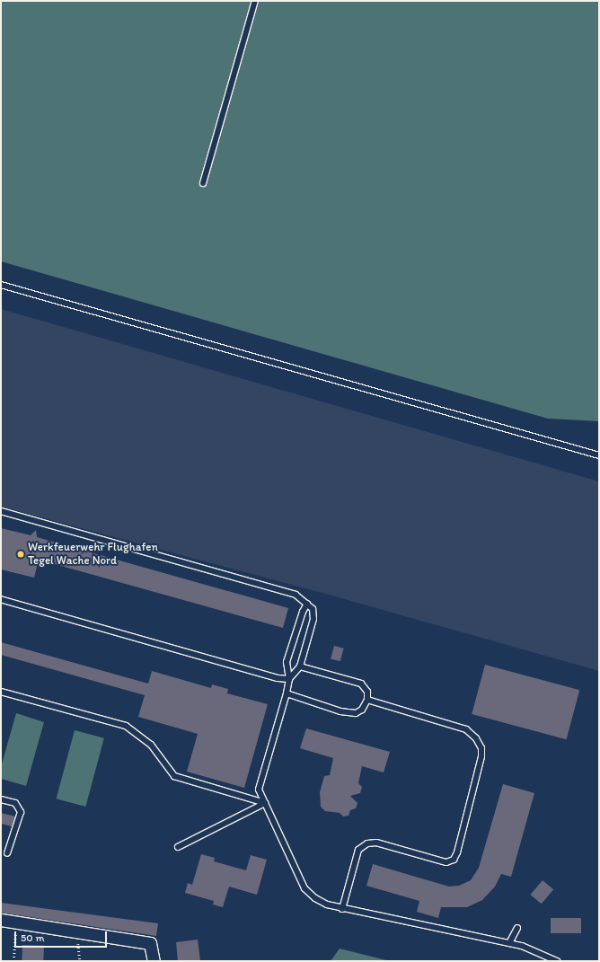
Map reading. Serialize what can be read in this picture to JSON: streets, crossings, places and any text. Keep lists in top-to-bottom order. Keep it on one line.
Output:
{"places":["Werkfeuerwehr Flughafen Tegel Wache Nord"],"scale_bar":"50 m"}
